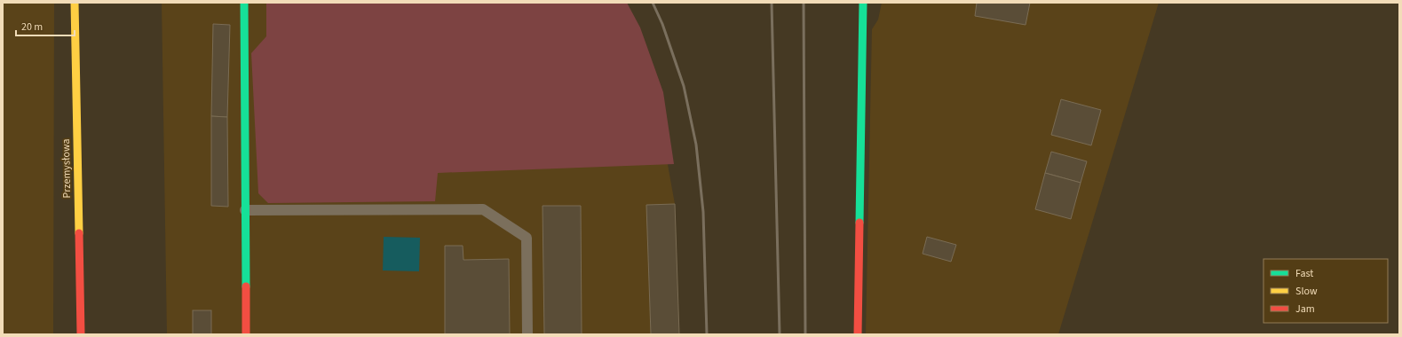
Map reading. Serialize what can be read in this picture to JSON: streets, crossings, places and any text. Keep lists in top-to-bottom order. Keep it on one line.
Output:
{"streets":{"street":["Przemysłowa"]},"legend":["Fast","Slow","Jam"],"scale_bar":"20 m"}
